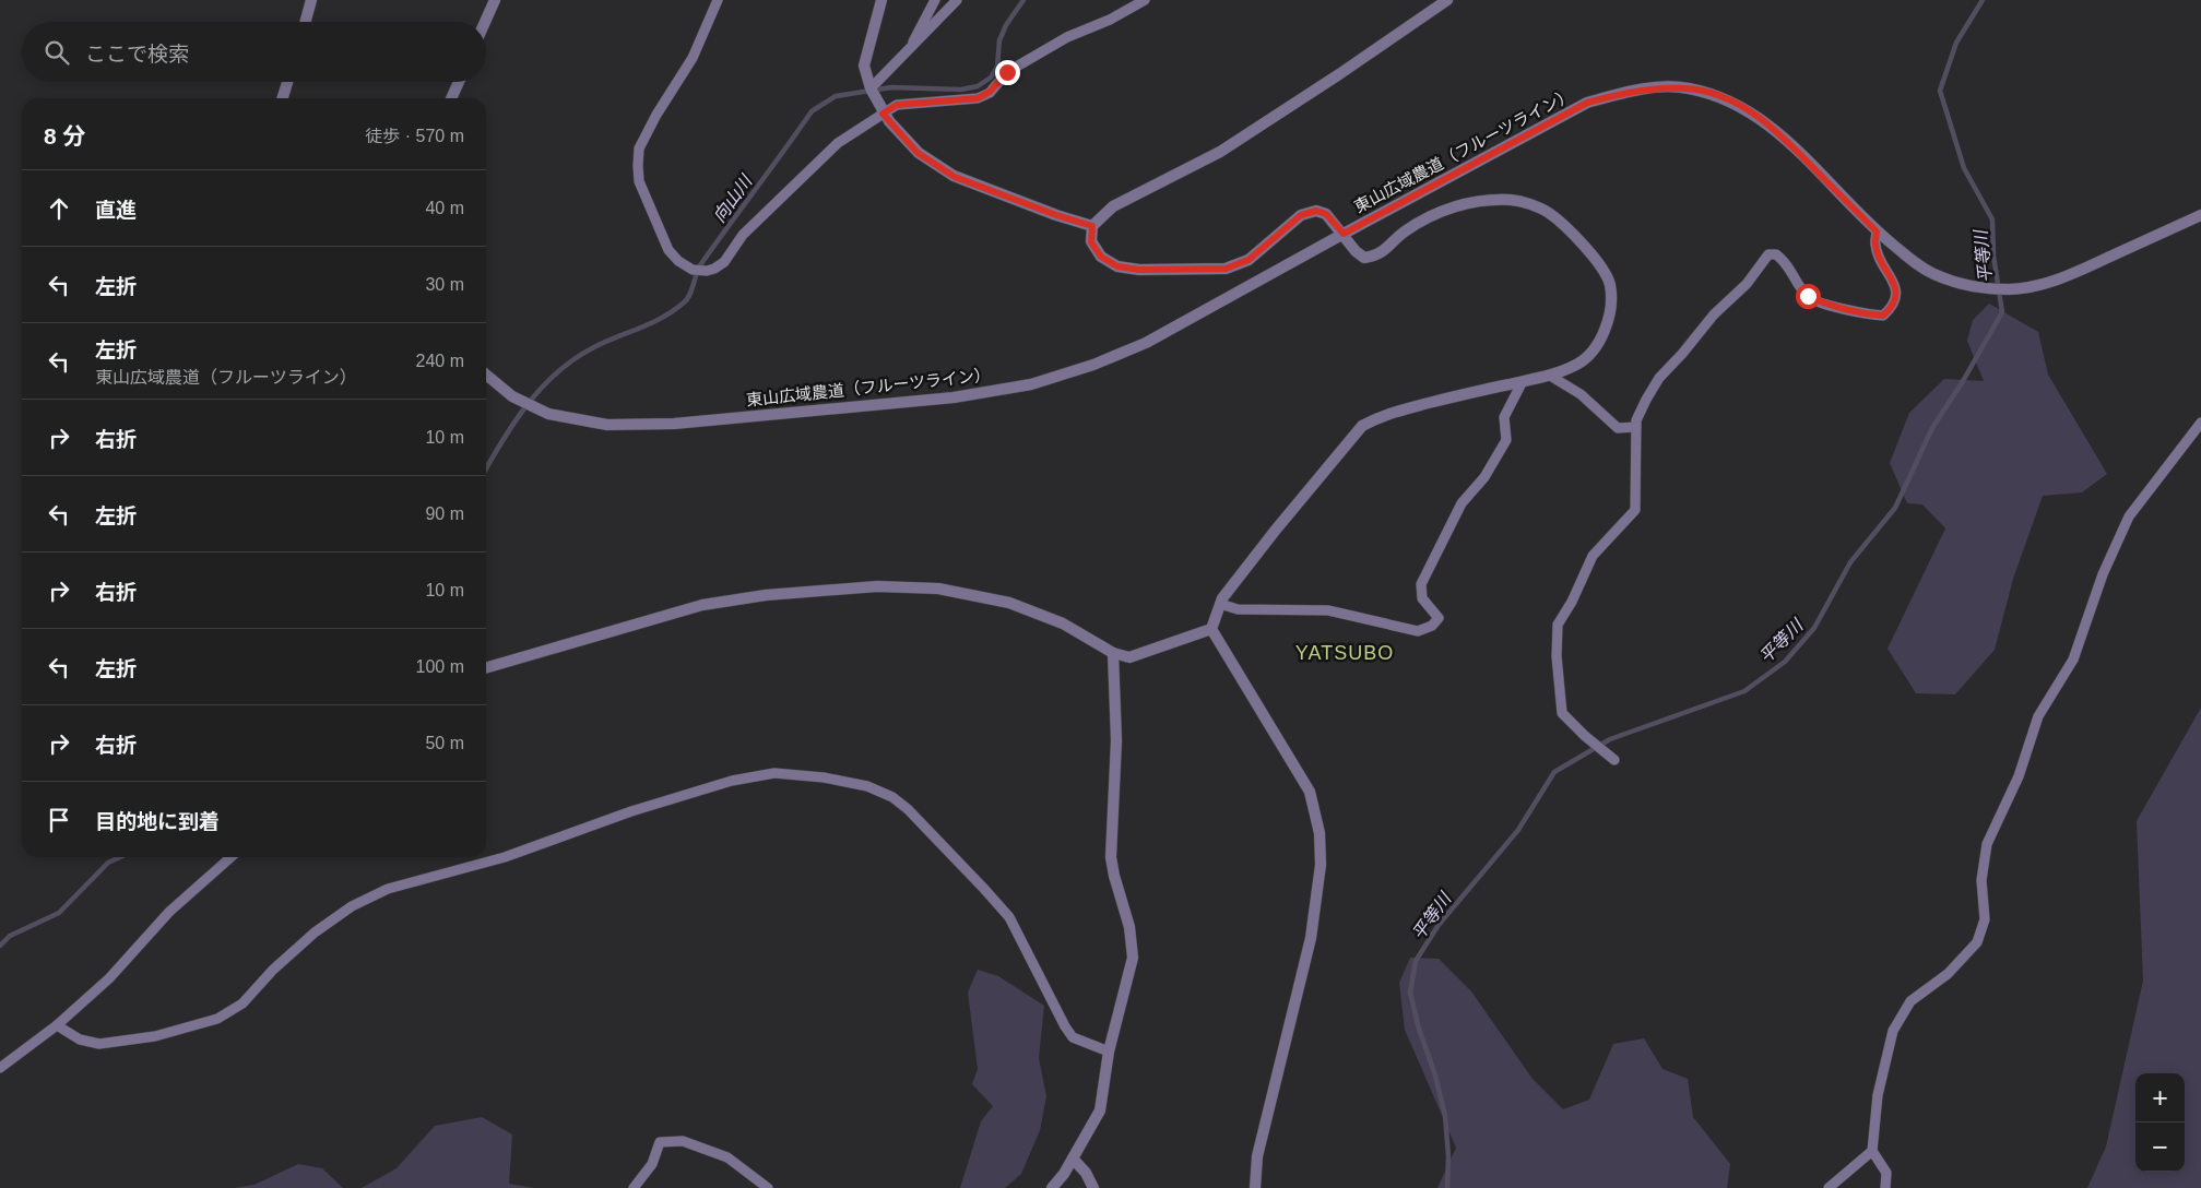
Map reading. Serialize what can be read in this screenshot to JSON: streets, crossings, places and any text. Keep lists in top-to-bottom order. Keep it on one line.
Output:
{"streets":{"street":["東山広域農道（フルーツライン）"]},"districts":["YATSUBO"],"water":["向山川","平等川"],"page":{"search":"ここで検索","heading":["8 分","徒歩 · 570 m"],"list":[["直進","40 m"],["左折","30 m"],["左折","東山広域農道（フルーツライン）","240 m"],["右折","10 m"],["左折","90 m"],["右折","10 m"],["左折","100 m"],["右折","50 m"],"目的地に到着"],"map_buttons":["+","−"]}}
